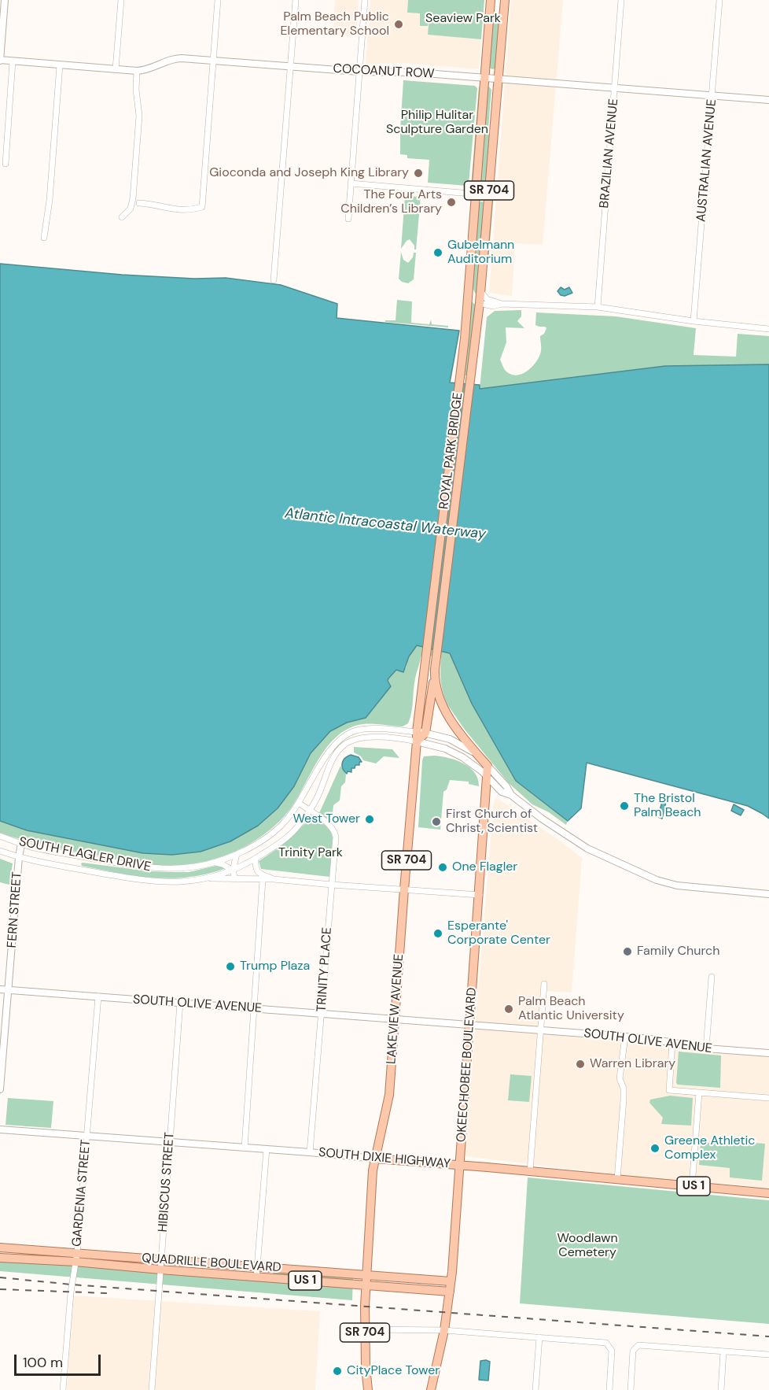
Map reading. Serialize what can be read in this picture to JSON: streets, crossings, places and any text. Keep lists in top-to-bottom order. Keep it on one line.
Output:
{"streets":{"main road":["SR 704","ROYAL PARK BRIDGE","SOUTH FLAGLER DRIVE","LAKEVIEW AVENUE","OKEECHOBEE BOULEVARD","SOUTH DIXIE HIGHWAY","US 1","QUADRILLE BOULEVARD"],"street":["COCOANUT ROW","BRAZILIAN AVENUE","AUSTRALIAN AVENUE","FERN STREET","TRINITY PLACE","SOUTH OLIVE AVENUE","HIBISCUS STREET","GARDENIA STREET"]},"crossings":[["COCOANUT ROW","BRAZILIAN AVENUE"],["COCOANUT ROW","AUSTRALIAN AVENUE"],["COCOANUT ROW","SR 704"],["SR 704","ROYAL PARK BRIDGE"],["SR 704","SOUTH FLAGLER DRIVE"],["SR 704","LAKEVIEW AVENUE"],["SR 704","QUADRILLE BOULEVARD"],["ROYAL PARK BRIDGE","SOUTH FLAGLER DRIVE"],["SOUTH FLAGLER DRIVE","FERN STREET"],["SOUTH FLAGLER DRIVE","TRINITY PLACE"],["SOUTH FLAGLER DRIVE","LAKEVIEW AVENUE"],["SOUTH FLAGLER DRIVE","OKEECHOBEE BOULEVARD"],["FERN STREET","SOUTH OLIVE AVENUE"],["TRINITY PLACE","SOUTH OLIVE AVENUE"],["TRINITY PLACE","SOUTH DIXIE HIGHWAY"],["SOUTH OLIVE AVENUE","LAKEVIEW AVENUE"],["SOUTH OLIVE AVENUE","OKEECHOBEE BOULEVARD"],["SOUTH OLIVE AVENUE","HIBISCUS STREET"],["SOUTH OLIVE AVENUE","GARDENIA STREET"],["LAKEVIEW AVENUE","SOUTH DIXIE HIGHWAY"],["LAKEVIEW AVENUE","QUADRILLE BOULEVARD"],["OKEECHOBEE BOULEVARD","SOUTH DIXIE HIGHWAY"],["OKEECHOBEE BOULEVARD","QUADRILLE BOULEVARD"],["SOUTH DIXIE HIGHWAY","HIBISCUS STREET"],["SOUTH DIXIE HIGHWAY","GARDENIA STREET"],["HIBISCUS STREET","QUADRILLE BOULEVARD"],["GARDENIA STREET","QUADRILLE BOULEVARD"]],"water":["Atlantic Intracoastal Waterway"],"parks":["Seaview Park","Philip Hulitar Sculpture Garden","Trinity Park","Woodlawn Cemetery"],"places":["Palm Beach Public Elementary School","Gioconda and Joseph King Library","The Four Arts Children’s Library","Gubelmann Auditorium","The Bristol Palm Beach","West Tower","First Church of Christ, Scientist","One Flagler","Esperante' Corporate Center","Family Church","Trump Plaza","Palm Beach Atlantic University","Warren Library","Greene Athletic Complex","CityPlace Tower"],"scale_bar":"100 m"}
